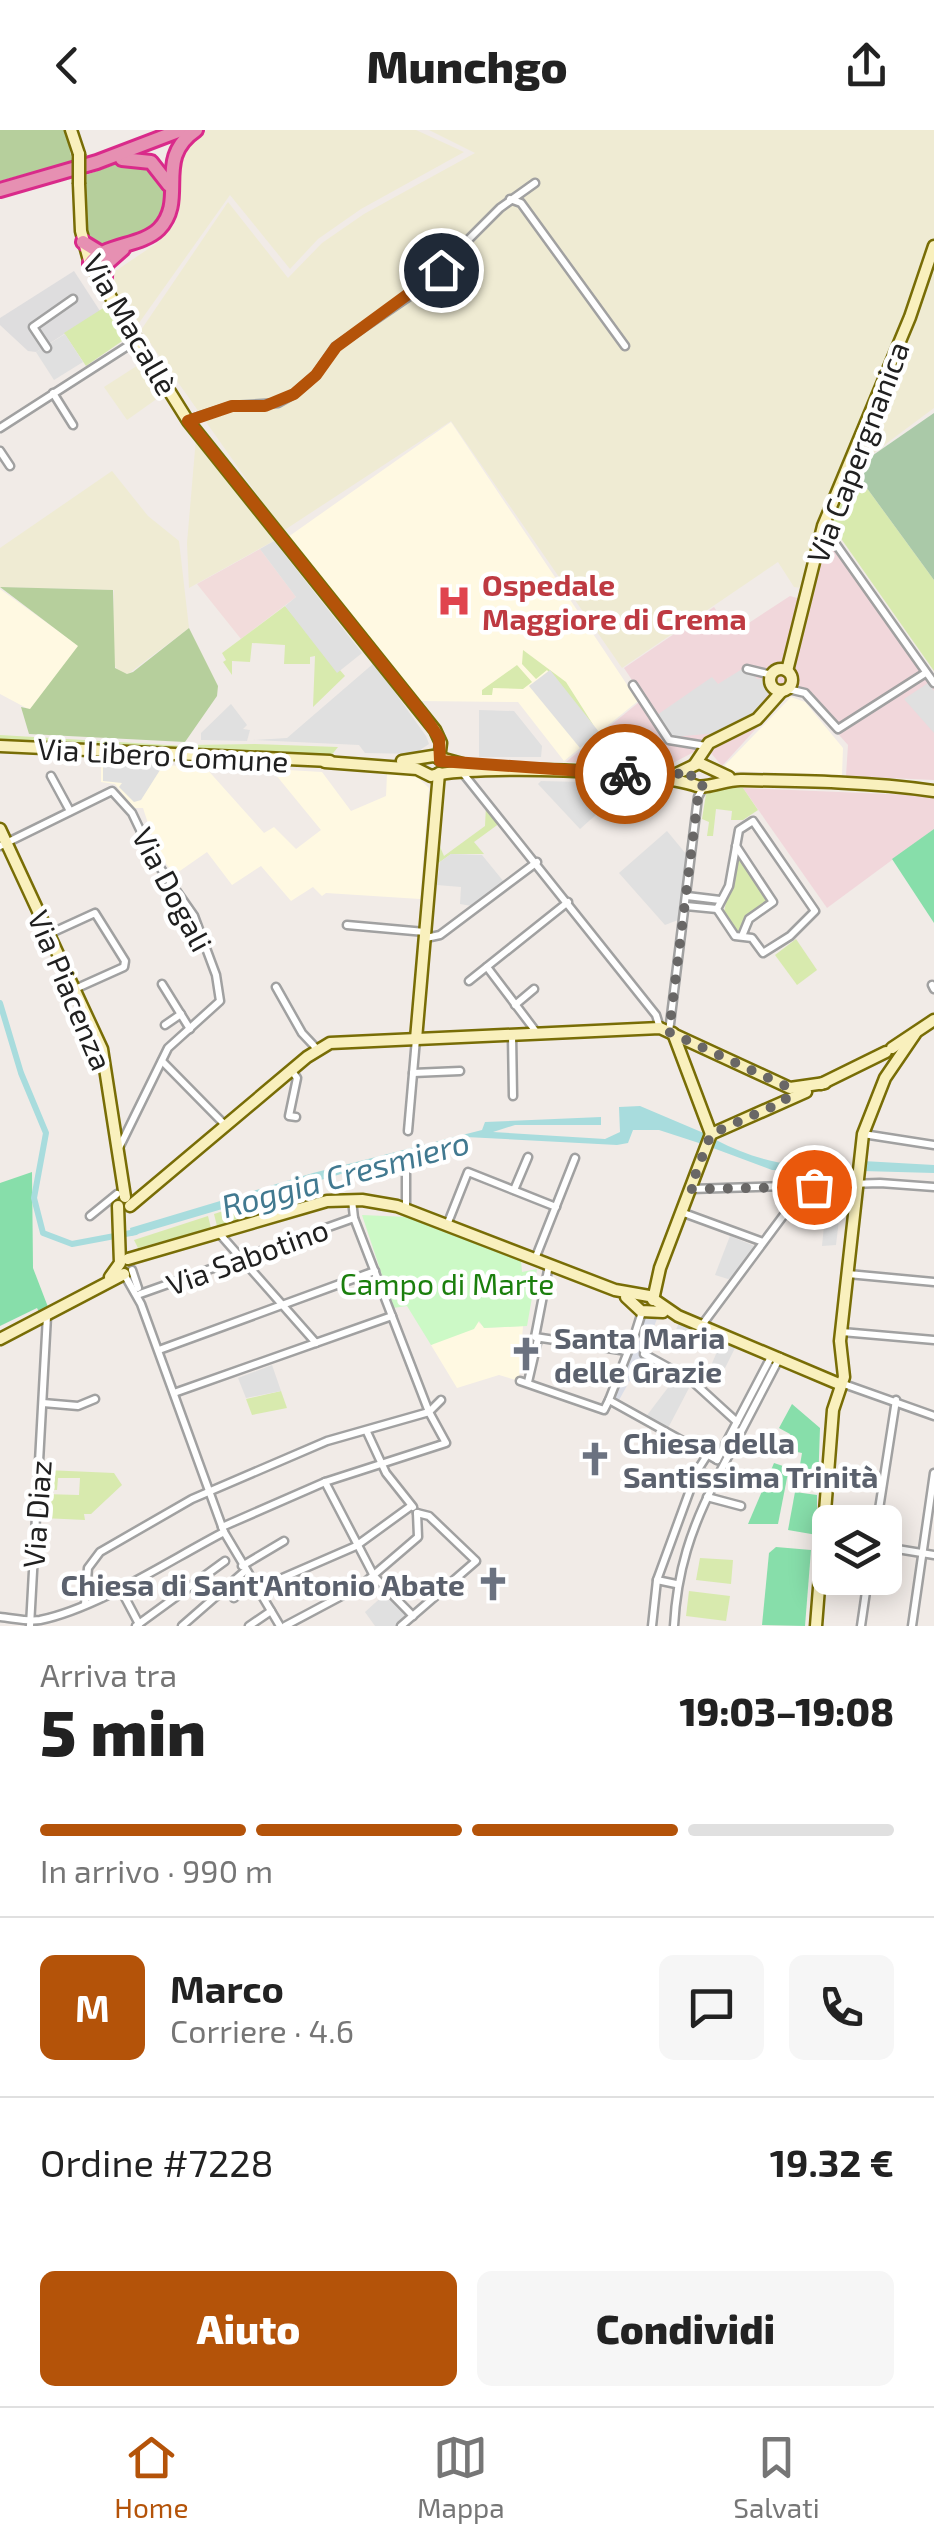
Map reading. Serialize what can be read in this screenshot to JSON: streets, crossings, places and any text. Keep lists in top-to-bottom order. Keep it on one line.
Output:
{"streets":{"street":["Via Macallè","Via Capergnanica","Via Libero Comune","Via Dogali","Via Piacenza","Via Sabotino","Via Diaz"]},"crossings":[["Via Macallè","Via Libero Comune"],["Via Dogali","Via Piacenza"]],"water":["Roggia Cresmiero"],"parks":["Campo di Marte"],"places":{"hospital":["Ospedale Maggiore di Crema"],"church":["Santa Maria delle Grazie","Chiesa della Santissima Trinità","Chiesa di Sant'Antonio Abate"]},"page":{"header":"Munchgo","heading":["5 min","Arriva tra","19:03–19:08"],"panel":["Marco","Corriere · 4.6","Ordine #7228","19.32 €"],"bar":"In arrivo · 990 m","round":"M","buttons":["Aiuto","Condividi"],"tabs":["Home","Mappa","Salvati"]}}
